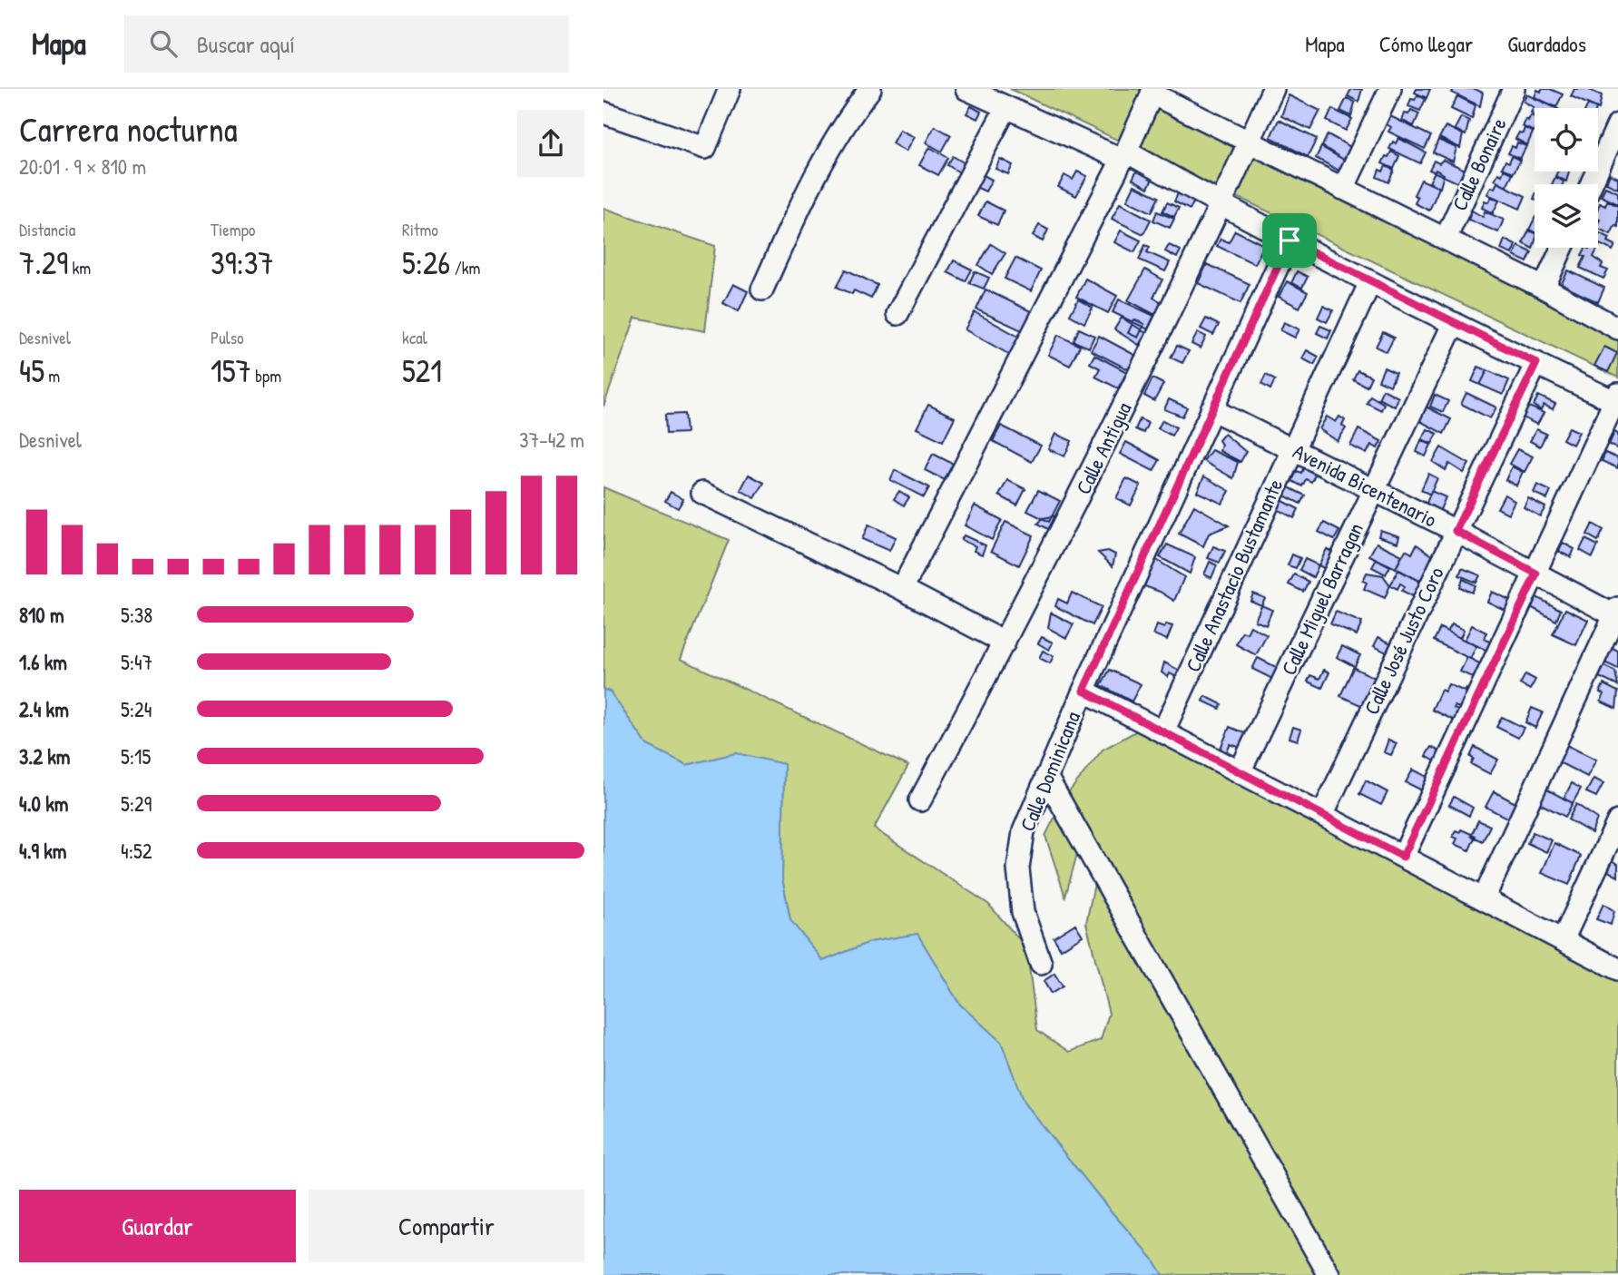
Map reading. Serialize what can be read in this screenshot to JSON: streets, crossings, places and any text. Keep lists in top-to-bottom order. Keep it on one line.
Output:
{"streets":{"street":["Calle Bonaire","Calle Antigua","Avenida Bicentenario","Calle Anastacio Bustamante","Calle Miguel Barragan","Calle José Justo Coro","Calle Dominicana"]},"crossings":[["Avenida Bicentenario","Calle Anastacio Bustamante"],["Avenida Bicentenario","Calle Miguel Barragan"],["Avenida Bicentenario","Calle José Justo Coro"],["Avenida Bicentenario","Calle Dominicana"]],"page":{"header":"Mapa","search":"Buscar aquí","nav":["Mapa","Cómo llegar","Guardados"],"heading":["Carrera nocturna","20:01 · 9 × 810 m"],"stats":[["Distancia","7.29 km"],["Tiempo","39:37"],["Ritmo","5:26 /km"],["Desnivel","45 m"],["Pulso","157 bpm"],["kcal","521"]],"chart":["Desnivel","37–42 m"],"list":[{"name":"810 m","note":"5:38"},{"name":"1.6 km","note":"5:47"},{"name":"2.4 km","note":"5:24"},{"name":"3.2 km","note":"5:15"},{"name":"4.0 km","note":"5:29"},{"name":"4.9 km","note":"4:52"}],"buttons":["Guardar","Compartir"]}}
